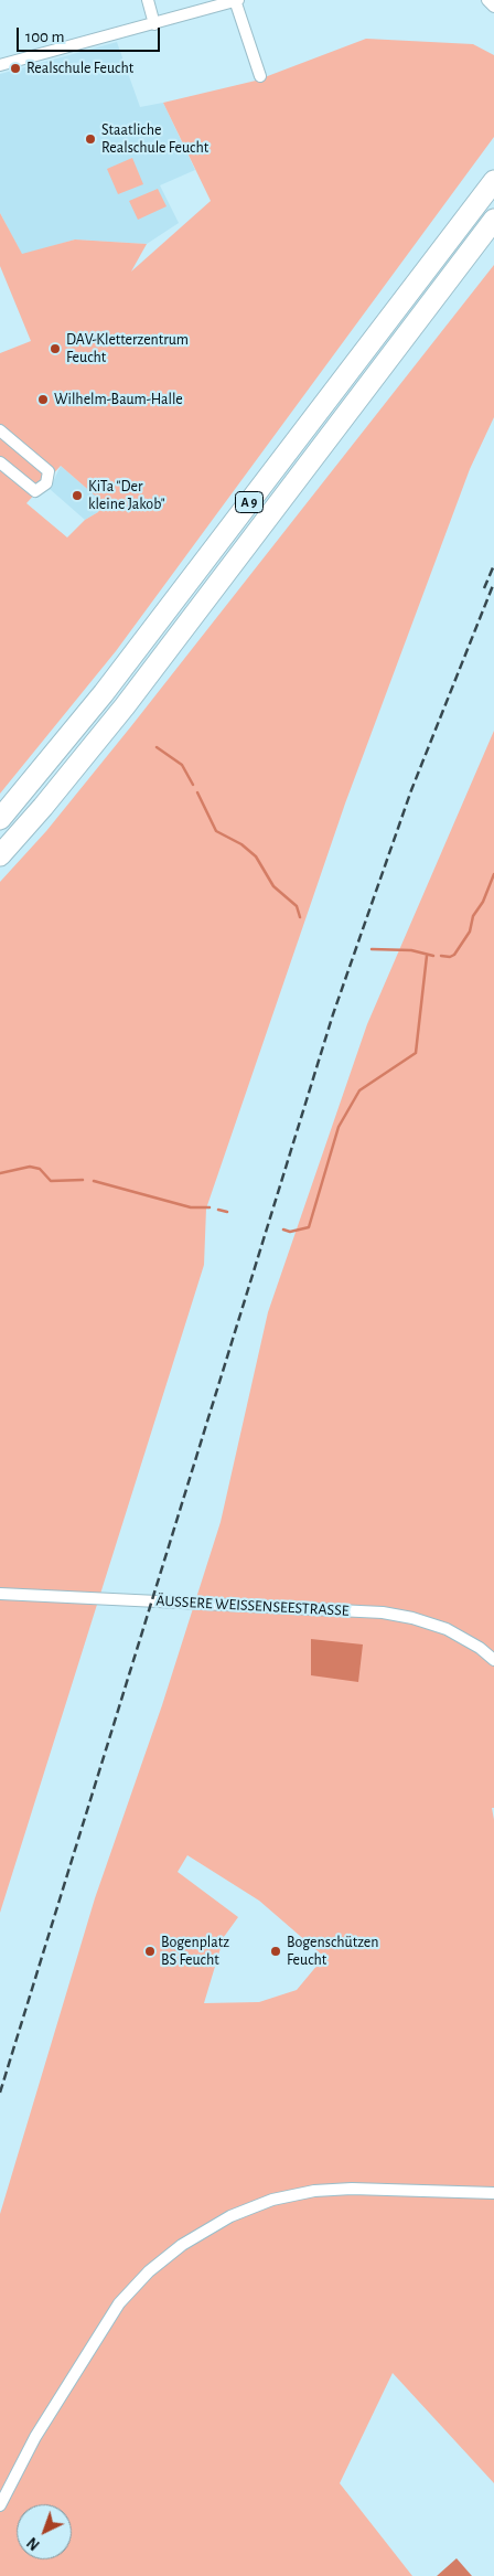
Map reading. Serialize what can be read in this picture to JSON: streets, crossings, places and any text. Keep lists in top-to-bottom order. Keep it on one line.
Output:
{"streets":{"highway":["A 9"],"street":["ÄUSSERE WEISSENSEESTRASSE"]},"places":["Realschule Feucht","Staatliche Realschule Feucht","DAV-Kletterzentrum Feucht","Wilhelm-Baum-Halle","KiTa \"Der kleine Jakob\"","Bogenplatz BS Feucht","Bogenschützen Feucht"],"scale_bar":"100 m","north":"bottom left"}
